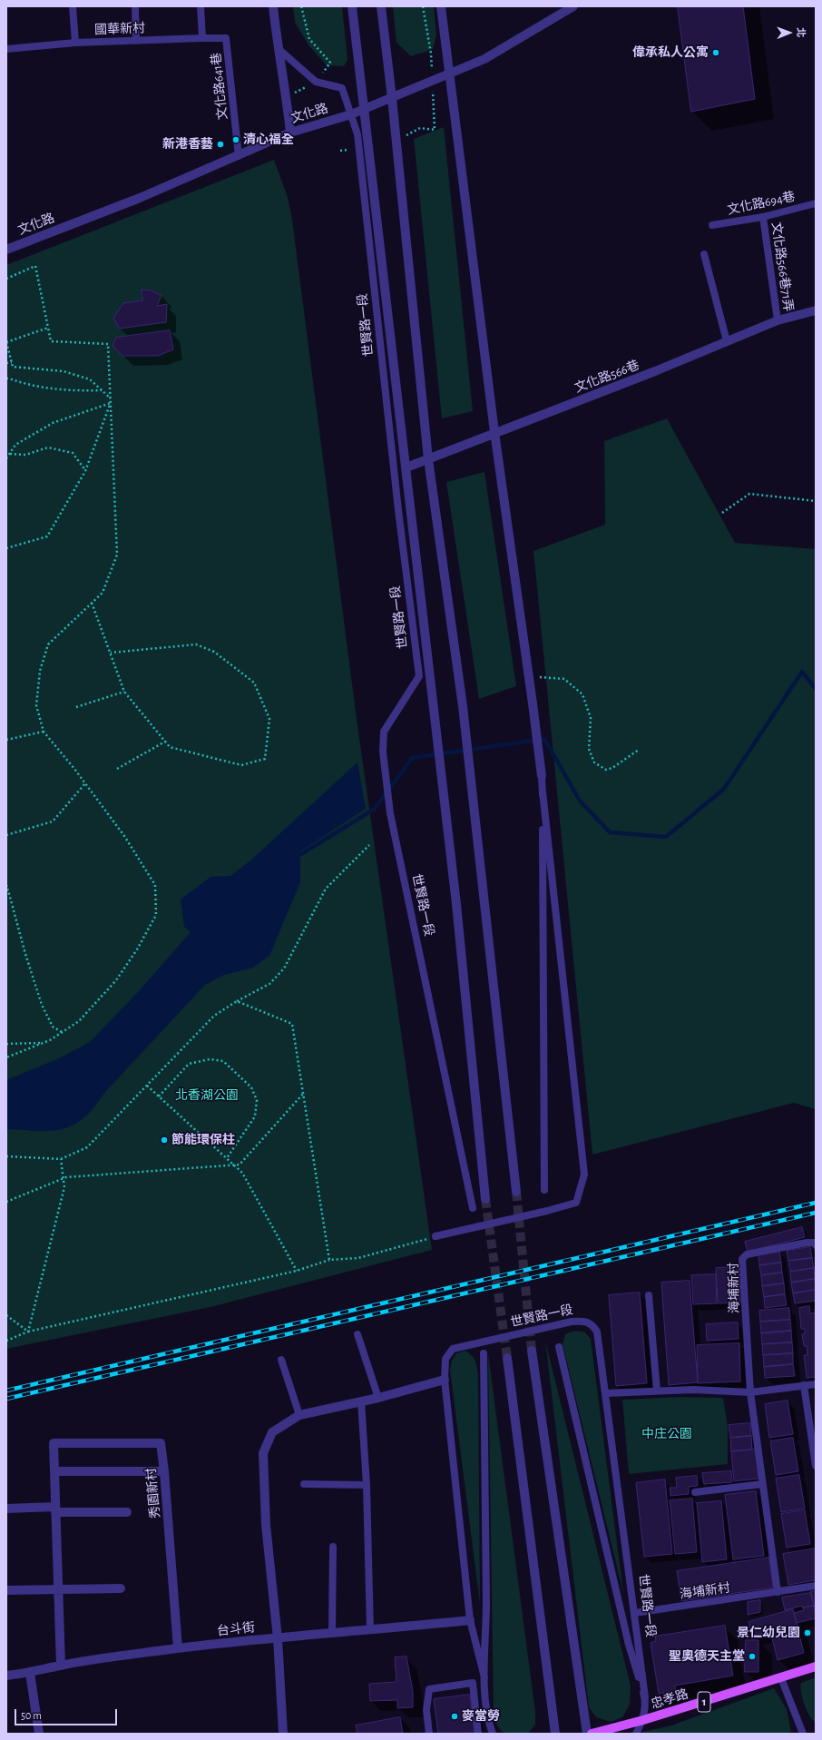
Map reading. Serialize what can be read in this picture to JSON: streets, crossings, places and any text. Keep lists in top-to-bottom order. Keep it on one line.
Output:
{"streets":{"main road":["忠孝路","1"],"street":["文化路","世賢路一段","文化路566巷","秀園新村","台斗街"],"lane":["國華新村","文化路641巷","文化路694巷","文化路566巷71弄","海埔新村"]},"crossings":[["國華新村","文化路641巷"],["文化路641巷","文化路"],["文化路","世賢路一段"],["文化路694巷","文化路566巷71弄"],["文化路566巷71弄","文化路566巷"],["世賢路一段","文化路566巷"],["世賢路一段","海埔新村"],["世賢路一段","台斗街"],["世賢路一段","忠孝路"],["秀園新村","台斗街"]],"parks":["北香湖公園","中庄公園"],"places":["偉承私人公寓","清心福全","新港香藝","節能環保柱","景仁幼兒園","聖奧德天主堂","麥當勞"],"scale_bar":"50 m","north":"right"}
